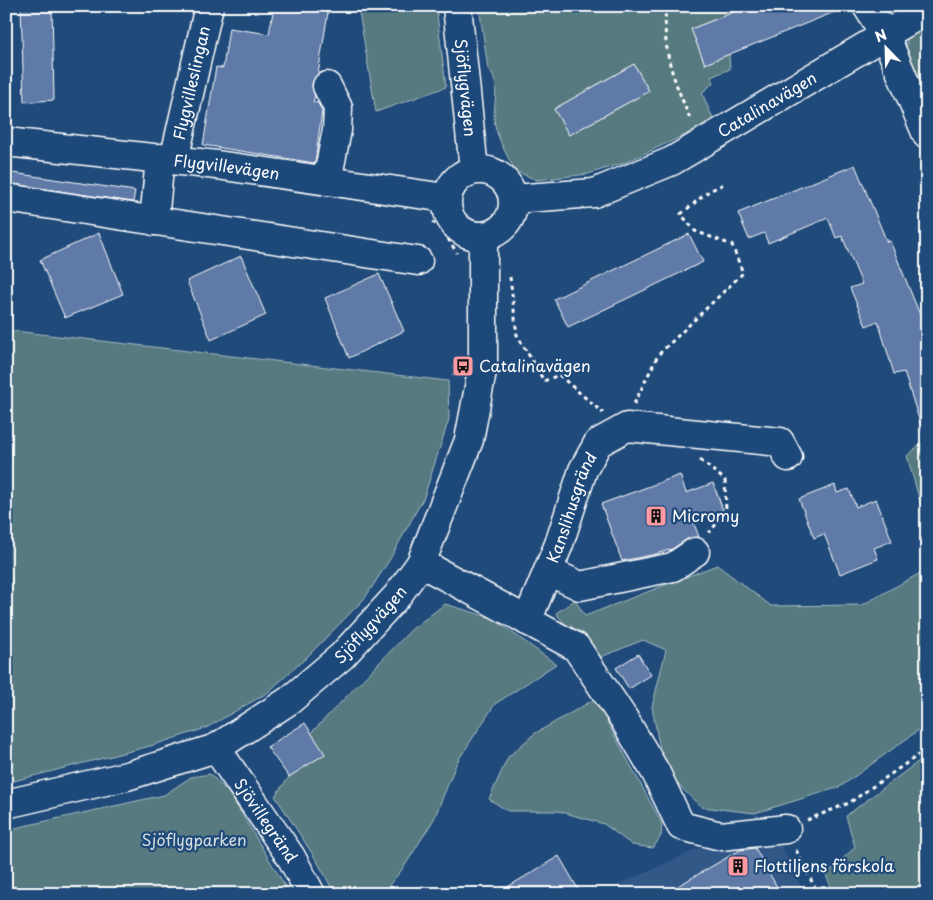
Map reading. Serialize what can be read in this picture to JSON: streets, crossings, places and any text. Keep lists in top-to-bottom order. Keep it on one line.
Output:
{"streets":{"street":["Flygvilleslingan","Sjöflygvägen","Catalinavägen","Flygvillevägen","Kanslihusgränd","Sjövillegränd"]},"crossings":[["Flygvilleslingan","Flygvillevägen"],["Sjöflygvägen","Catalinavägen"],["Sjöflygvägen","Flygvillevägen"],["Sjöflygvägen","Sjövillegränd"],["Catalinavägen","Flygvillevägen"]],"parks":["Sjöflygparken"],"places":{"bus stop":["Catalinavägen"],"building":["Micromy","Flottiljens förskola"]},"north":"top left"}
